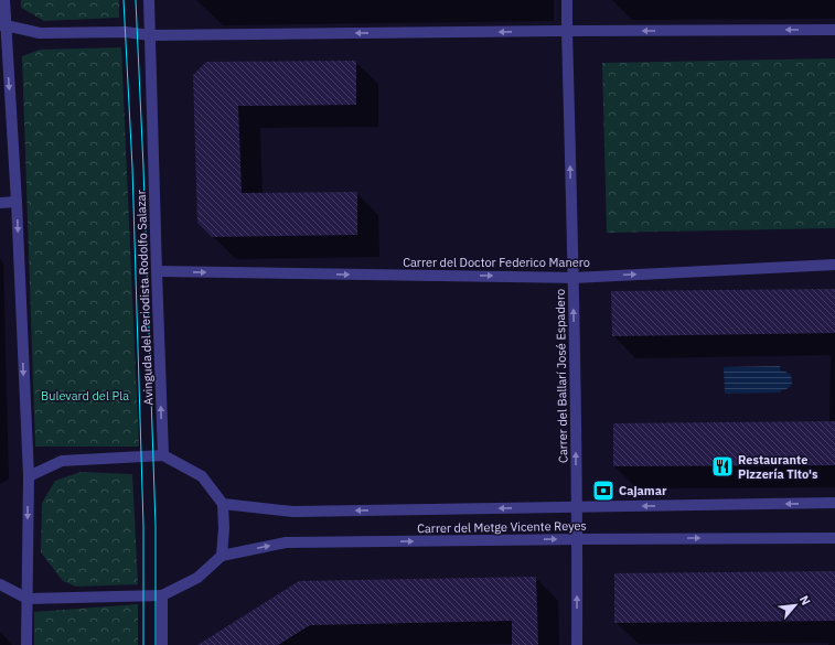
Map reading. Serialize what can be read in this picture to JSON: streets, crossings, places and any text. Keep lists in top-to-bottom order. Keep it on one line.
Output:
{"streets":{"street":["Carrer del Doctor Federico Manero","Avinguda del Periodista Rodolfo Salazar","Carrer del Ballarí José Espadero","Carrer del Metge Vicente Reyes"]},"crossings":[["Carrer del Doctor Federico Manero","Avinguda del Periodista Rodolfo Salazar"],["Carrer del Doctor Federico Manero","Carrer del Ballarí José Espadero"],["Carrer del Ballarí José Espadero","Carrer del Metge Vicente Reyes"]],"one_way":["Carrer del Doctor Federico Manero","Avinguda del Periodista Rodolfo Salazar","Carrer del Ballarí José Espadero"],"parks":["Bulevard del Pla"],"places":{"restaurant":["Restaurante Pizzería Tito's"],"bank":["Cajamar"]},"north":"top right"}
